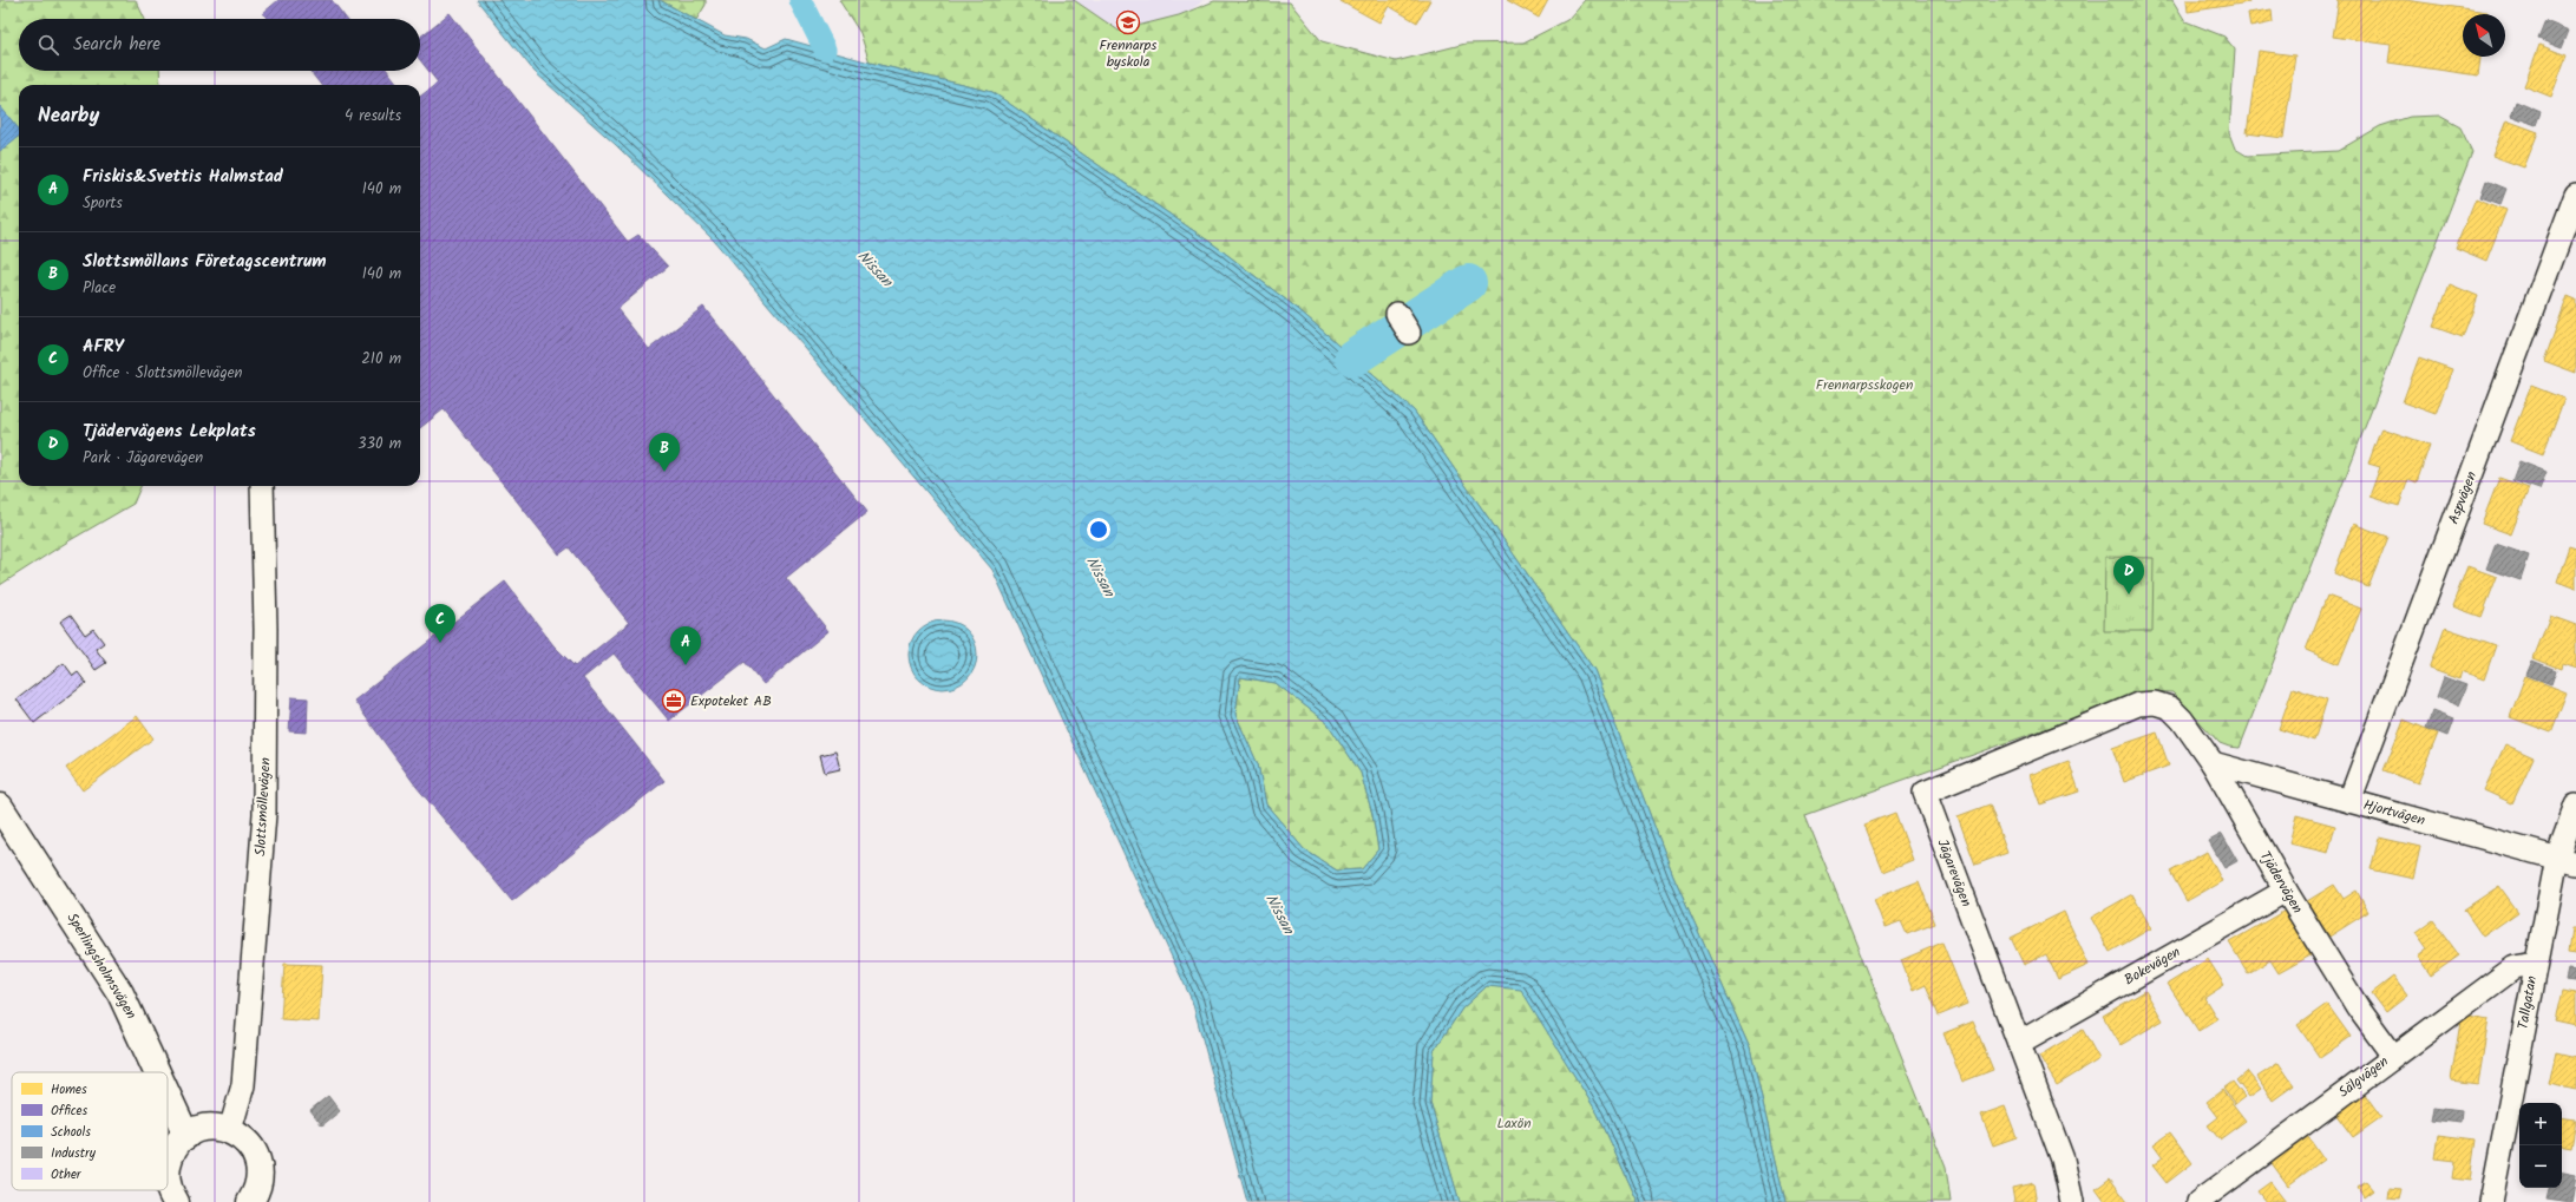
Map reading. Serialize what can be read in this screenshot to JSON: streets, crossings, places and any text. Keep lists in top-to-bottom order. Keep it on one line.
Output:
{"streets":{"street":["Aspvägen","Slottsmöllevägen","Hjortvägen","Jägarevägen","Tjädervägen","Sperlingsholmsvägen","Bokevägen","Tallgatan","Sälgvägen"]},"crossings":[["Aspvägen","Hjortvägen"],["Hjortvägen","Tjädervägen"],["Hjortvägen","Tallgatan"],["Jägarevägen","Tjädervägen"],["Jägarevägen","Bokevägen"],["Tjädervägen","Bokevägen"],["Tjädervägen","Sälgvägen"],["Tallgatan","Sälgvägen"]],"water":["Nissan"],"parks":["Frennarpsskogen","Laxön"],"places":{"school or university":["Frennarps byskola"],"office":["Expoteket AB"]},"legend":["Homes","Offices","Schools","Industry","Other"],"north":"top left","page":{"search":"Search here","heading":["Nearby","4 results"],"list":[{"mark":"A","name":"Friskis&Svettis Halmstad","note":"Sports","value":"140 m"},{"mark":"B","name":"Slottsmöllans Företagscentrum","note":"Place","value":"140 m"},{"mark":"C","name":"AFRY","note":"Office · Slottsmöllevägen","value":"210 m"},{"mark":"D","name":"Tjädervägens Lekplats","note":"Park · Jägarevägen","value":"330 m"}],"pins":["B","D","C","A"],"map_buttons":["+","−"]}}
